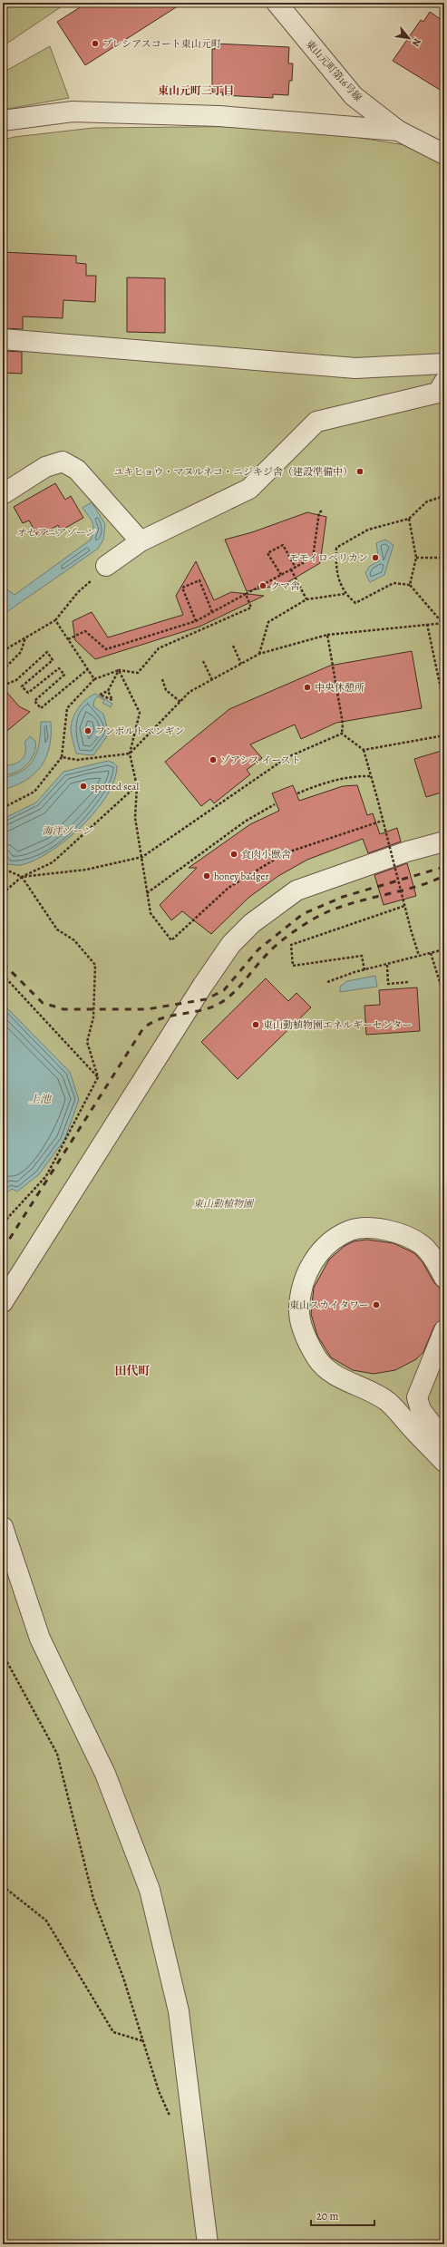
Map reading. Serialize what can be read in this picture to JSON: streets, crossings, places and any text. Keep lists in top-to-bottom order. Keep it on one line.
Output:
{"streets":{"street":["東山元町第16号線"]},"districts":["東山元町三丁目","田代町"],"water":["上池"],"parks":["オセアニアゾーン","海洋ゾーン","東山動植物園"],"places":["プレシアスコート東山元町","ユキヒョウ・マヌルネコ・ニジキジ舎（建設準備中）","モモイロペリカン","クマ舎","中央休憩所","フンボルトペンギン","ゾアシス イースト","spotted seal","食肉小獣舎","honey badger","東山動植物園エネルギーセンター","東山スカイタワー"],"scale_bar":"20 m","north":"bottom right"}
